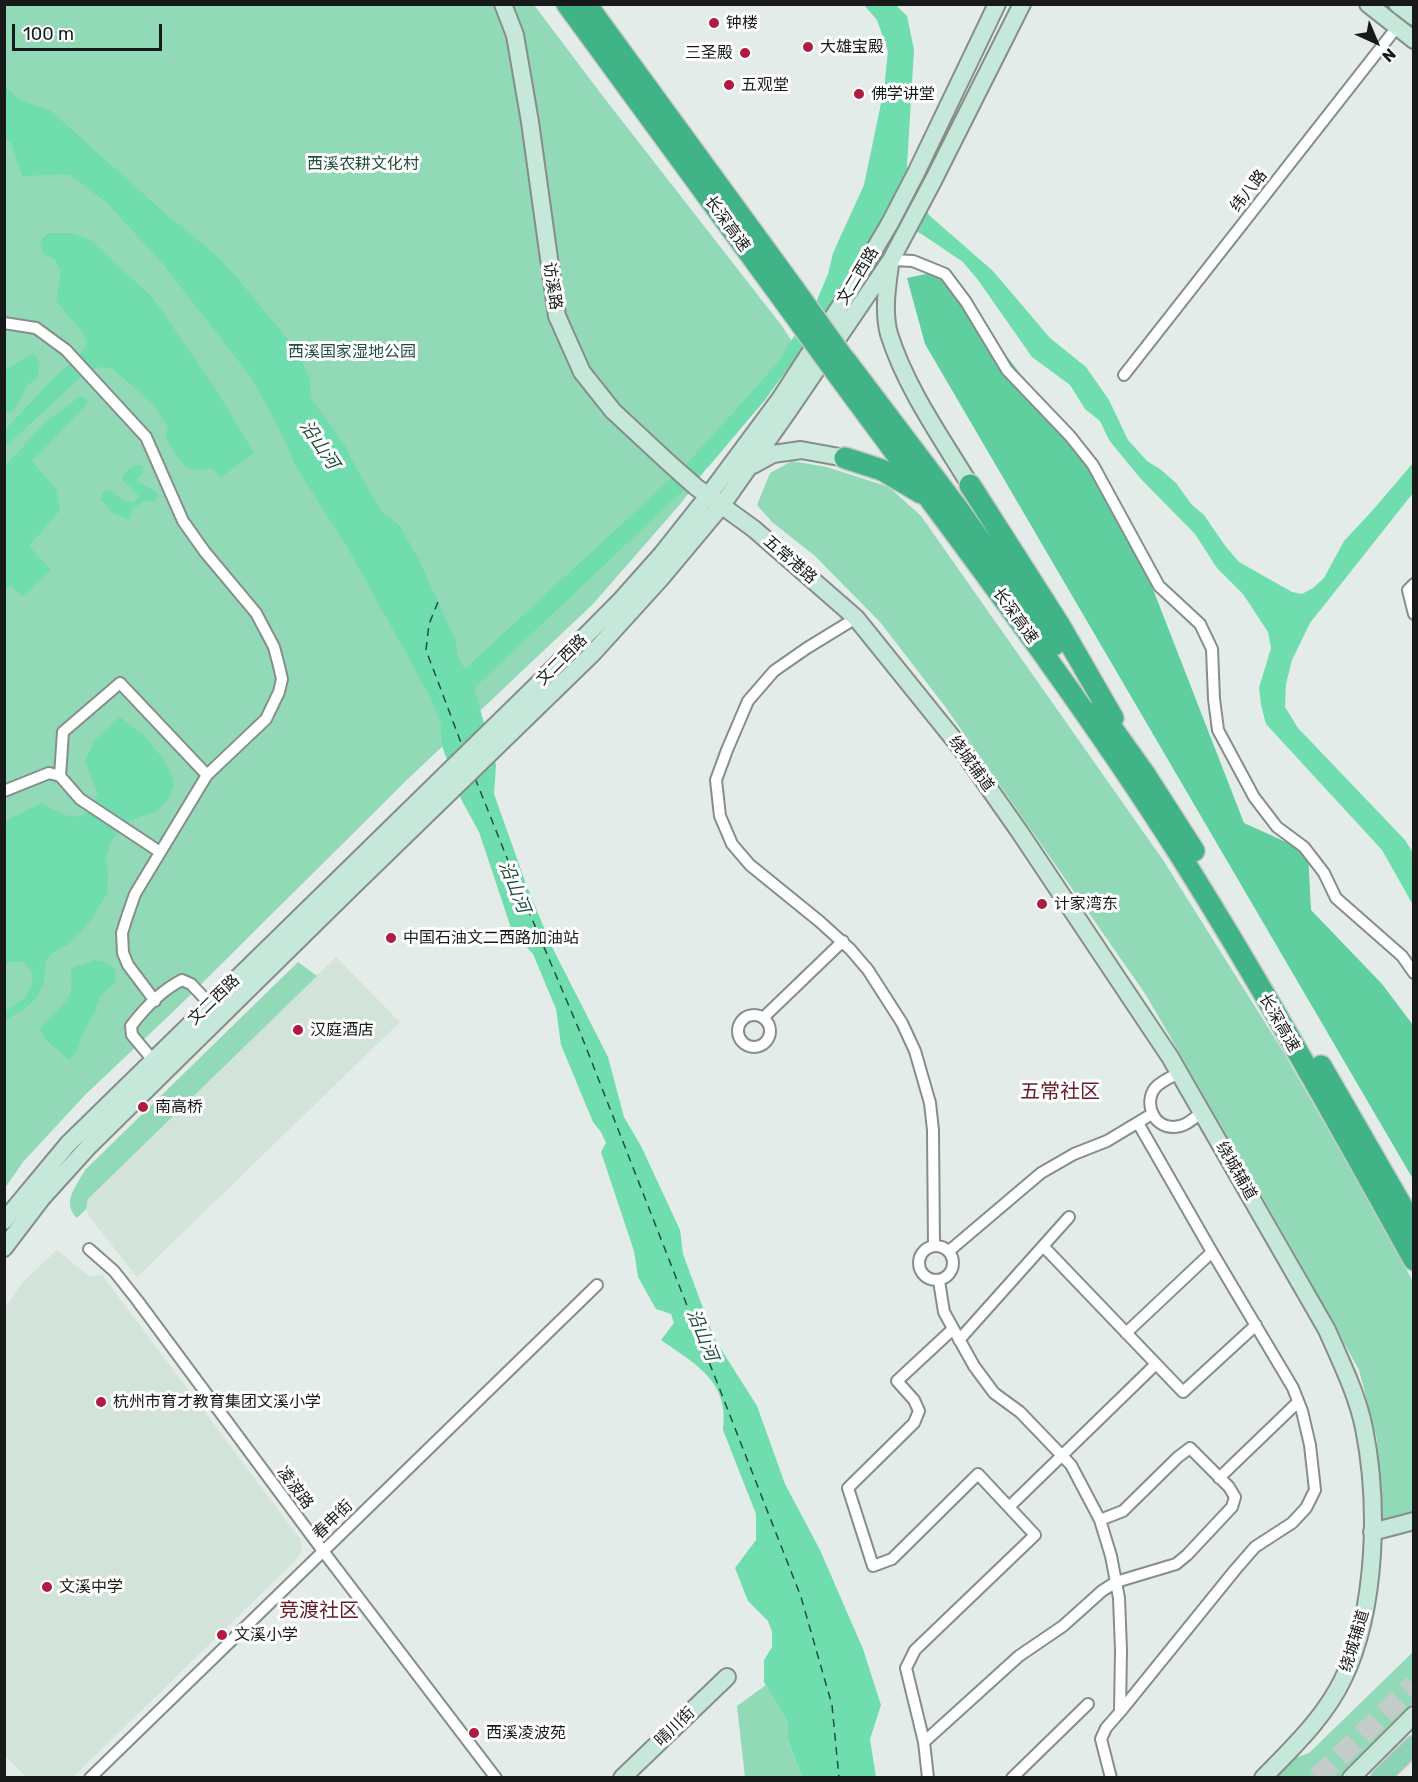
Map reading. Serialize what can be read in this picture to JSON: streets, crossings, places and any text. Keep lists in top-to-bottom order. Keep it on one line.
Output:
{"streets":{"highway":["长深高速"],"main road":["文二西路","访溪路","五常港路","绕城辅道","晴川街"],"street":["纬八路","凌波路","春申街"]},"crossings":[["文二西路","访溪路"],["文二西路","五常港路"],["访溪路","五常港路"],["五常港路","绕城辅道"],["凌波路","春申街"]],"districts":["五常社区","竞渡社区"],"water":["沿山河"],"parks":["西溪农耕文化村","西溪国家湿地公园"],"places":["钟楼","大雄宝殿","三圣殿","五观堂","佛学讲堂","计家湾东","中国石油文二西路加油站","汉庭酒店","南高桥","杭州市育才教育集团文溪小学","文溪中学","文溪小学","西溪凌波苑"],"scale_bar":"100 m","north":"bottom right"}
